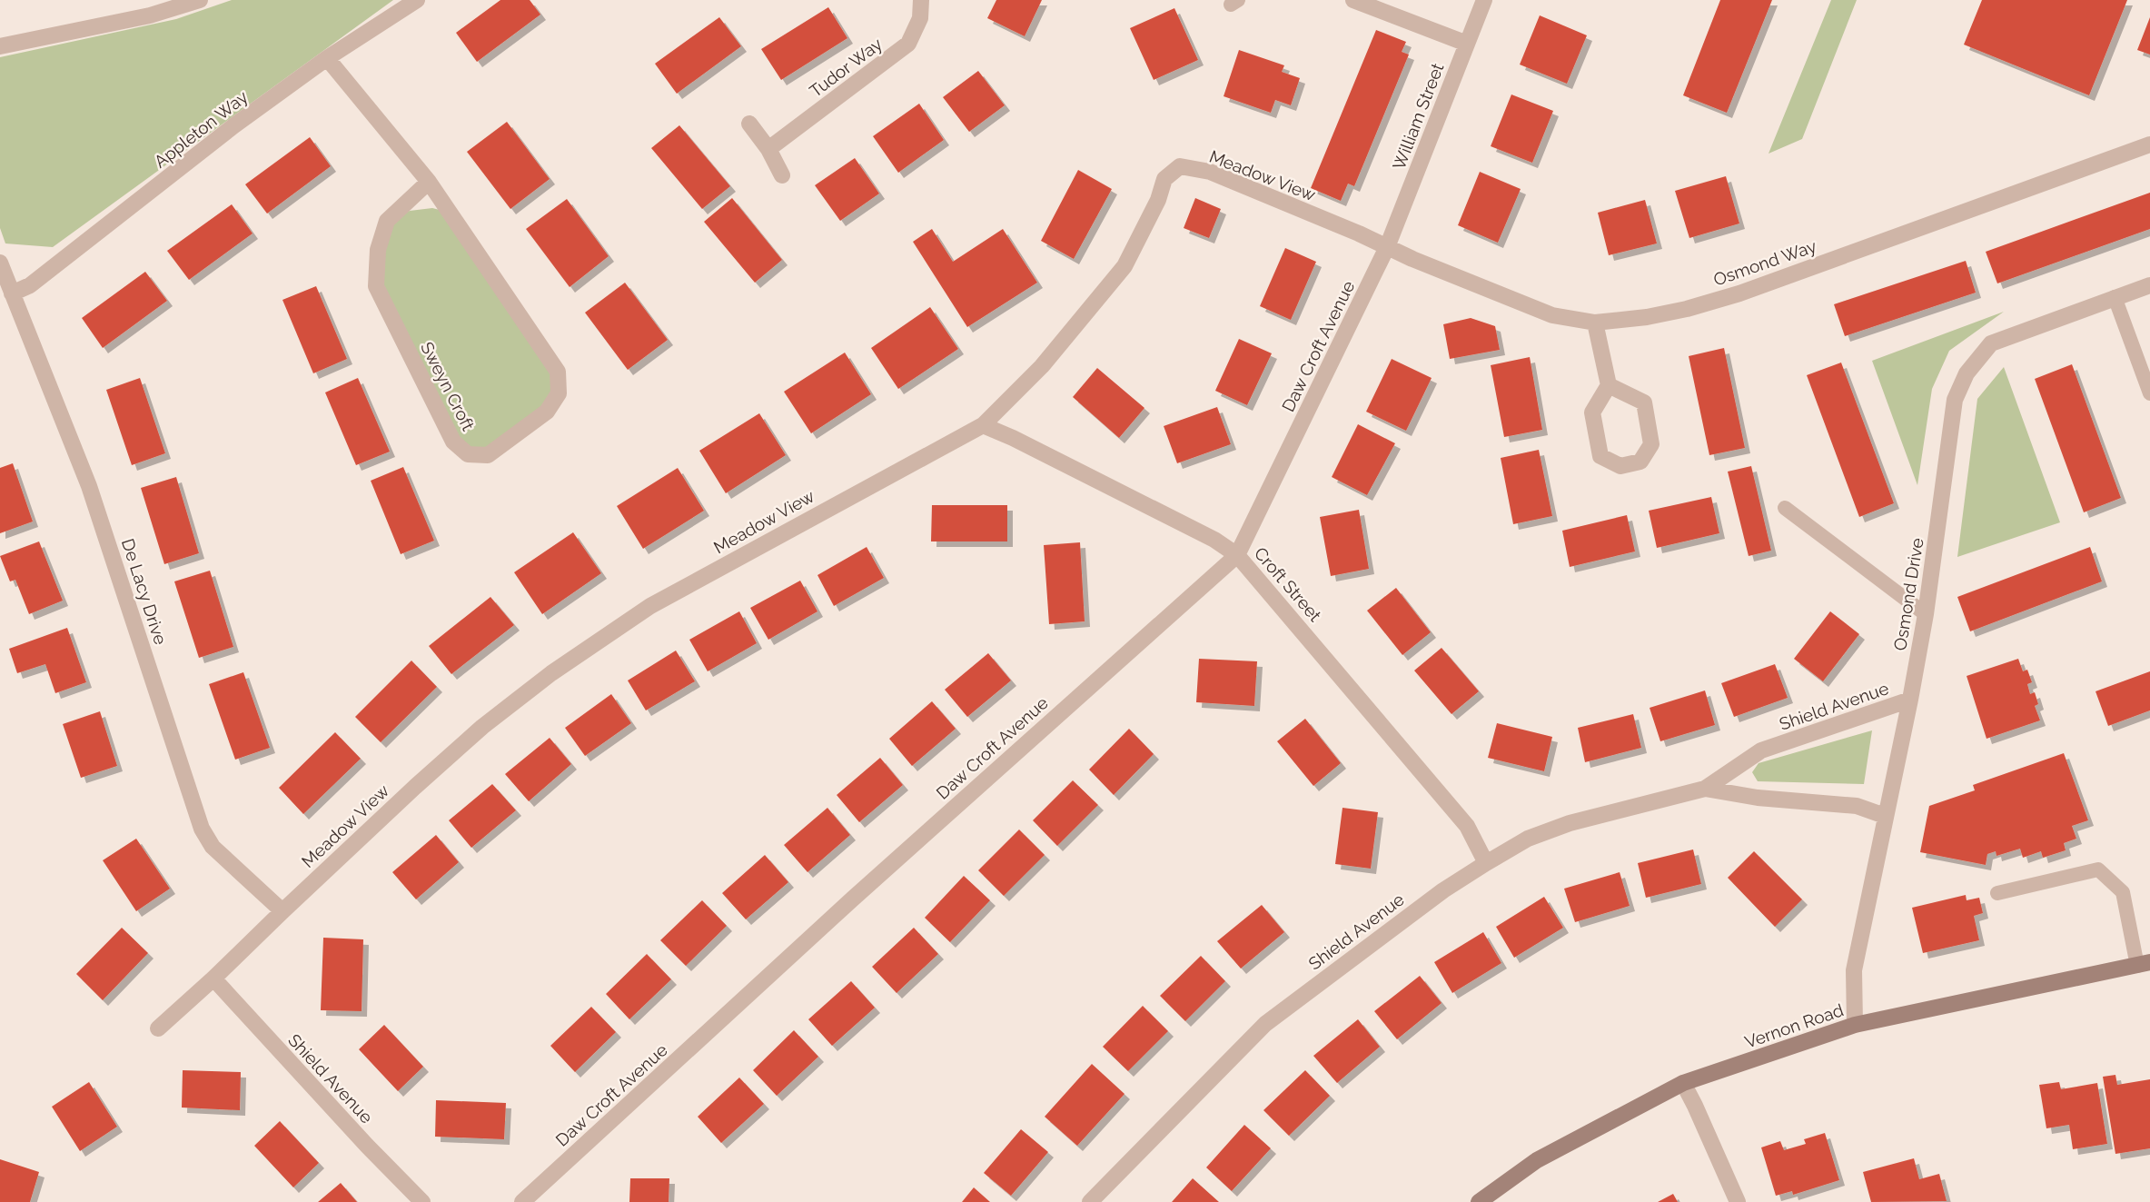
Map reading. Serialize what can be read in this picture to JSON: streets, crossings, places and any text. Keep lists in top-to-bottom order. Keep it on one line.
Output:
{"streets":{"street":["Tudor Way","William Street","Appleton Way","Meadow View","Osmond Way","Daw Croft Avenue","Sweyn Croft","Croft Street","De Lacy Drive","Osmond Drive","Shield Avenue","Vernon Road"]},"crossings":[["William Street","Meadow View"],["William Street","Osmond Way"],["William Street","Daw Croft Avenue"],["Appleton Way","Sweyn Croft"],["Appleton Way","De Lacy Drive"],["Meadow View","Osmond Way"],["Meadow View","Daw Croft Avenue"],["Meadow View","Croft Street"],["Meadow View","De Lacy Drive"],["Meadow View","Shield Avenue"],["Osmond Way","Daw Croft Avenue"],["Daw Croft Avenue","Croft Street"],["Croft Street","Shield Avenue"],["Osmond Drive","Shield Avenue"],["Osmond Drive","Vernon Road"]]}
